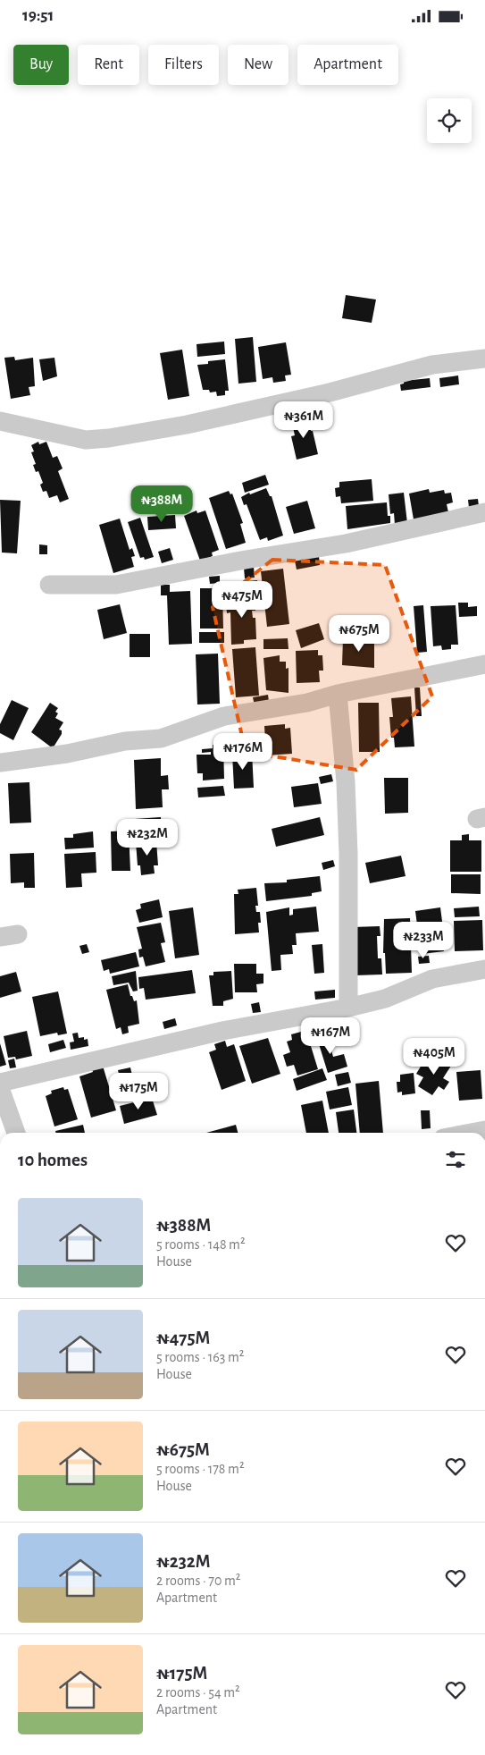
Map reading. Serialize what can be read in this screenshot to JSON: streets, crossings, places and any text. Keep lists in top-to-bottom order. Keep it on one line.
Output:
{"page":{"status":"19:51","chip":["Buy","Rent","Filters","New","Apartment"],"price":["₦361M","₦388M","₦475M","₦675M","₦176M","₦232M","₦233M","₦167M","₦405M","₦175M"],"heading":"10 homes","list":[{"name":"₦388M","note":"5 rooms · 148 m² · House"},{"name":"₦475M","note":"5 rooms · 163 m² · House"},{"name":"₦675M","note":"5 rooms · 178 m² · House"},{"name":"₦232M","note":"2 rooms · 70 m² · Apartment"},{"name":"₦175M","note":"2 rooms · 54 m² · Apartment"}]}}
